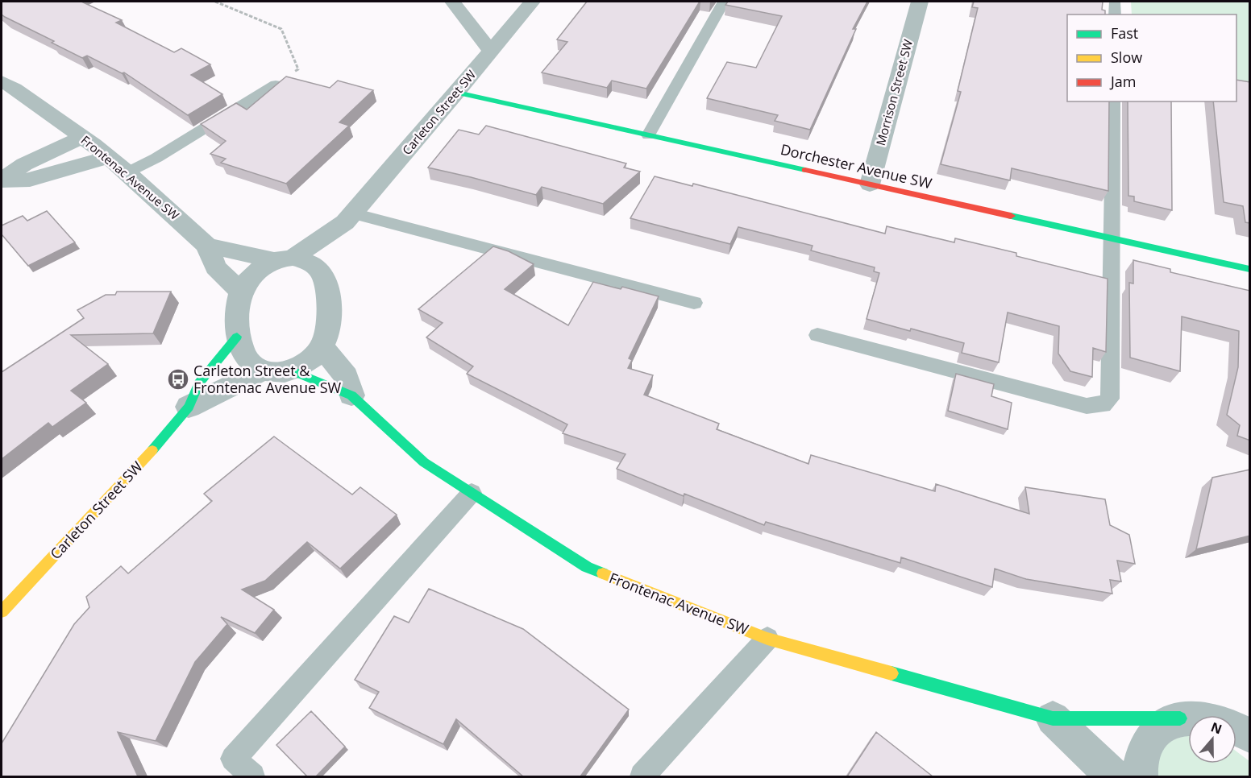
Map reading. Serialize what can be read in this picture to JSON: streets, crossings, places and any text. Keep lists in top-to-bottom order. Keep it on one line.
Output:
{"streets":{"street":["Morrison Street SW","Carleton Street SW","Dorchester Avenue SW","Frontenac Avenue SW"]},"crossings":[["Morrison Street SW","Dorchester Avenue SW"],["Carleton Street SW","Dorchester Avenue SW"],["Carleton Street SW","Frontenac Avenue SW"]],"places":{"bus stop":["Carleton Street & Frontenac Avenue SW"]},"legend":["Fast","Slow","Jam"],"north":"top"}
